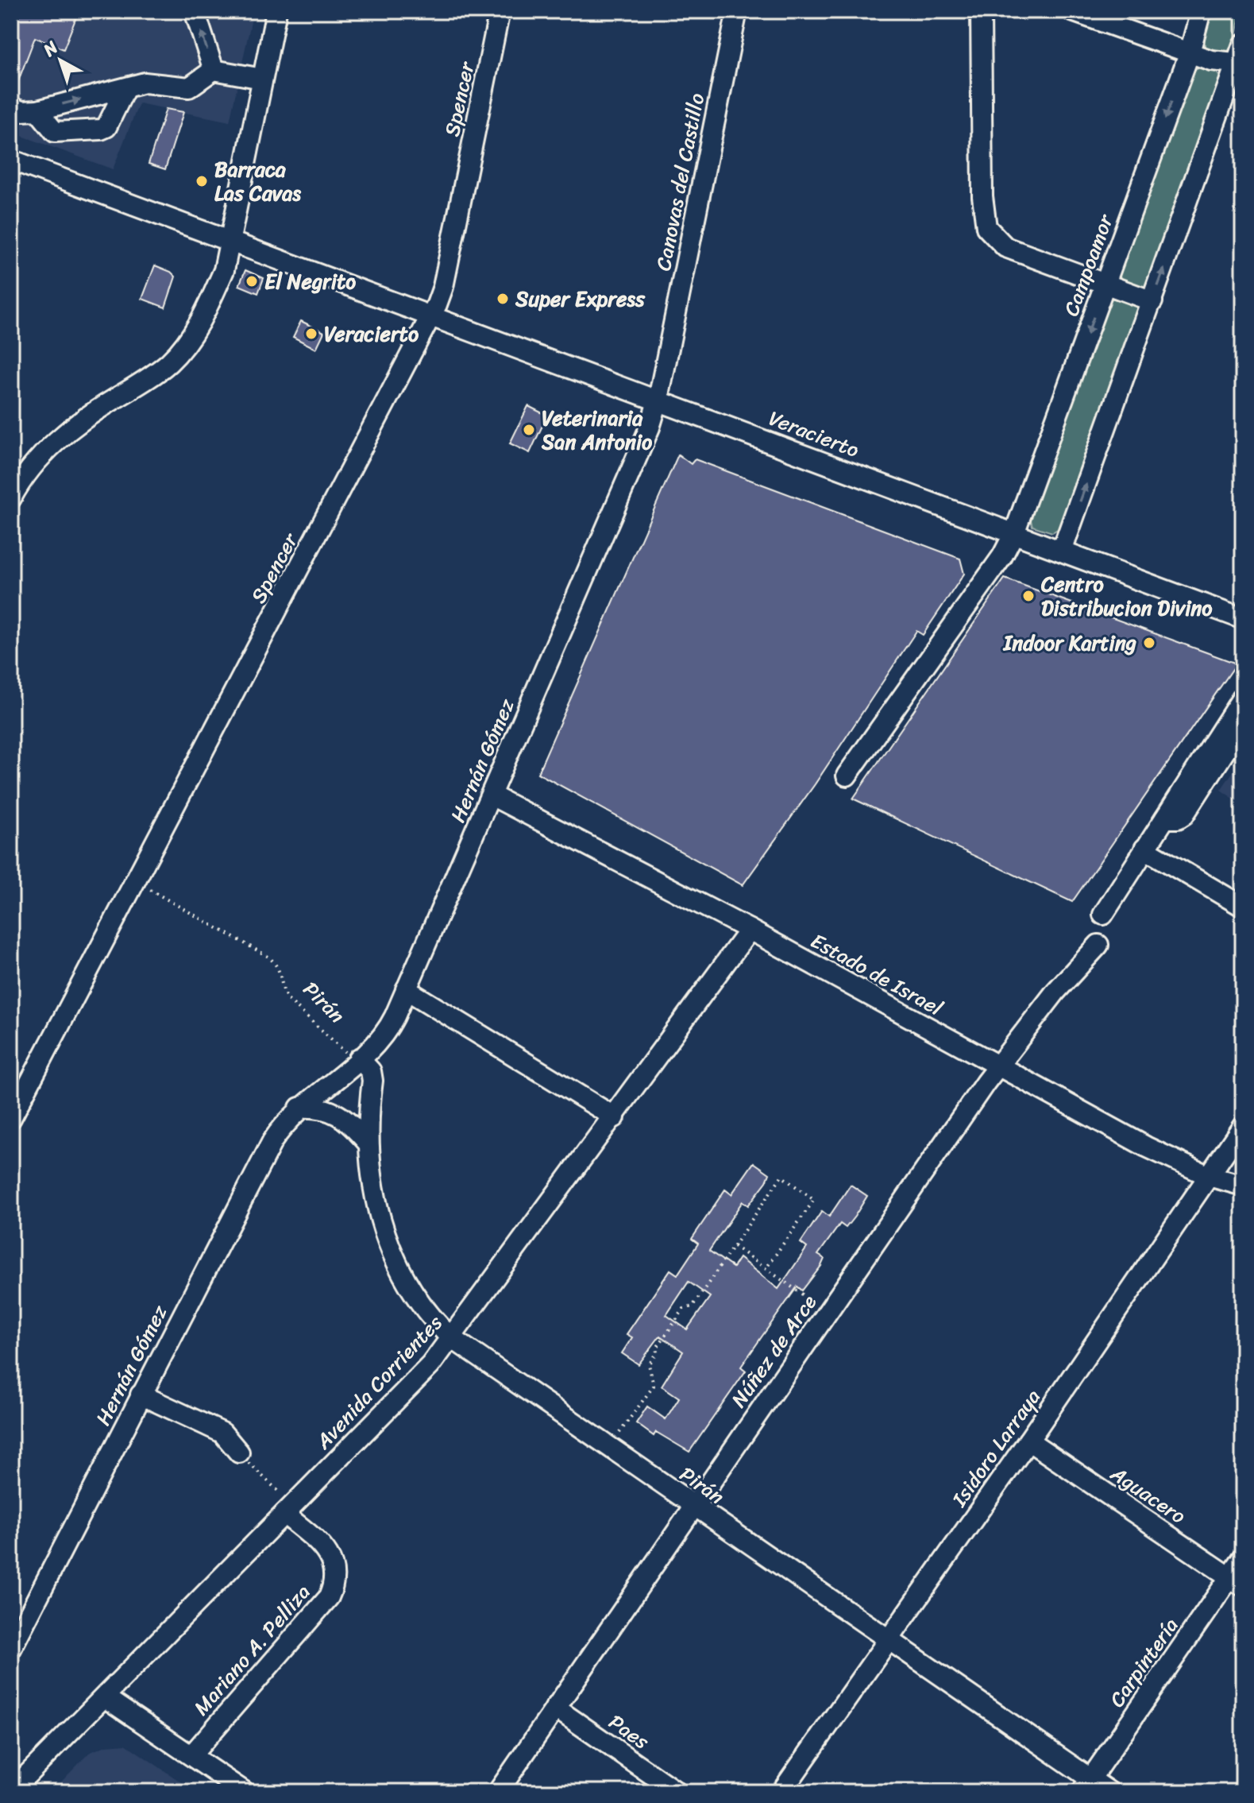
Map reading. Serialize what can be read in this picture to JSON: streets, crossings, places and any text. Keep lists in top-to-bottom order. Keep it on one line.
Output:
{"streets":{"street":["Spencer","Canovas del Castillo","Campoamor","Veracierto","Hernán Gómez","Estado de Israel","Pirán","Núñez de Arce","Avenida Corrientes","Isidoro Larraya","Aguacero","Mariano A. Pelliza","Carpintería","Paes"]},"crossings":[["Spencer","Veracierto"],["Spencer","Pirán"],["Canovas del Castillo","Veracierto"],["Canovas del Castillo","Hernán Gómez"],["Campoamor","Veracierto"],["Veracierto","Hernán Gómez"],["Hernán Gómez","Estado de Israel"],["Hernán Gómez","Pirán"],["Estado de Israel","Núñez de Arce"],["Estado de Israel","Avenida Corrientes"],["Estado de Israel","Isidoro Larraya"],["Pirán","Núñez de Arce"],["Pirán","Avenida Corrientes"],["Pirán","Isidoro Larraya"],["Pirán","Carpintería"],["Núñez de Arce","Paes"],["Avenida Corrientes","Mariano A. Pelliza"],["Isidoro Larraya","Aguacero"],["Aguacero","Carpintería"]],"places":["Barraca Las Cavas","El Negrito","Super Express","Veracierto","Veterinaria San Antonio","Centro Distribucion Divino","Indoor Karting"],"north":"top left"}
